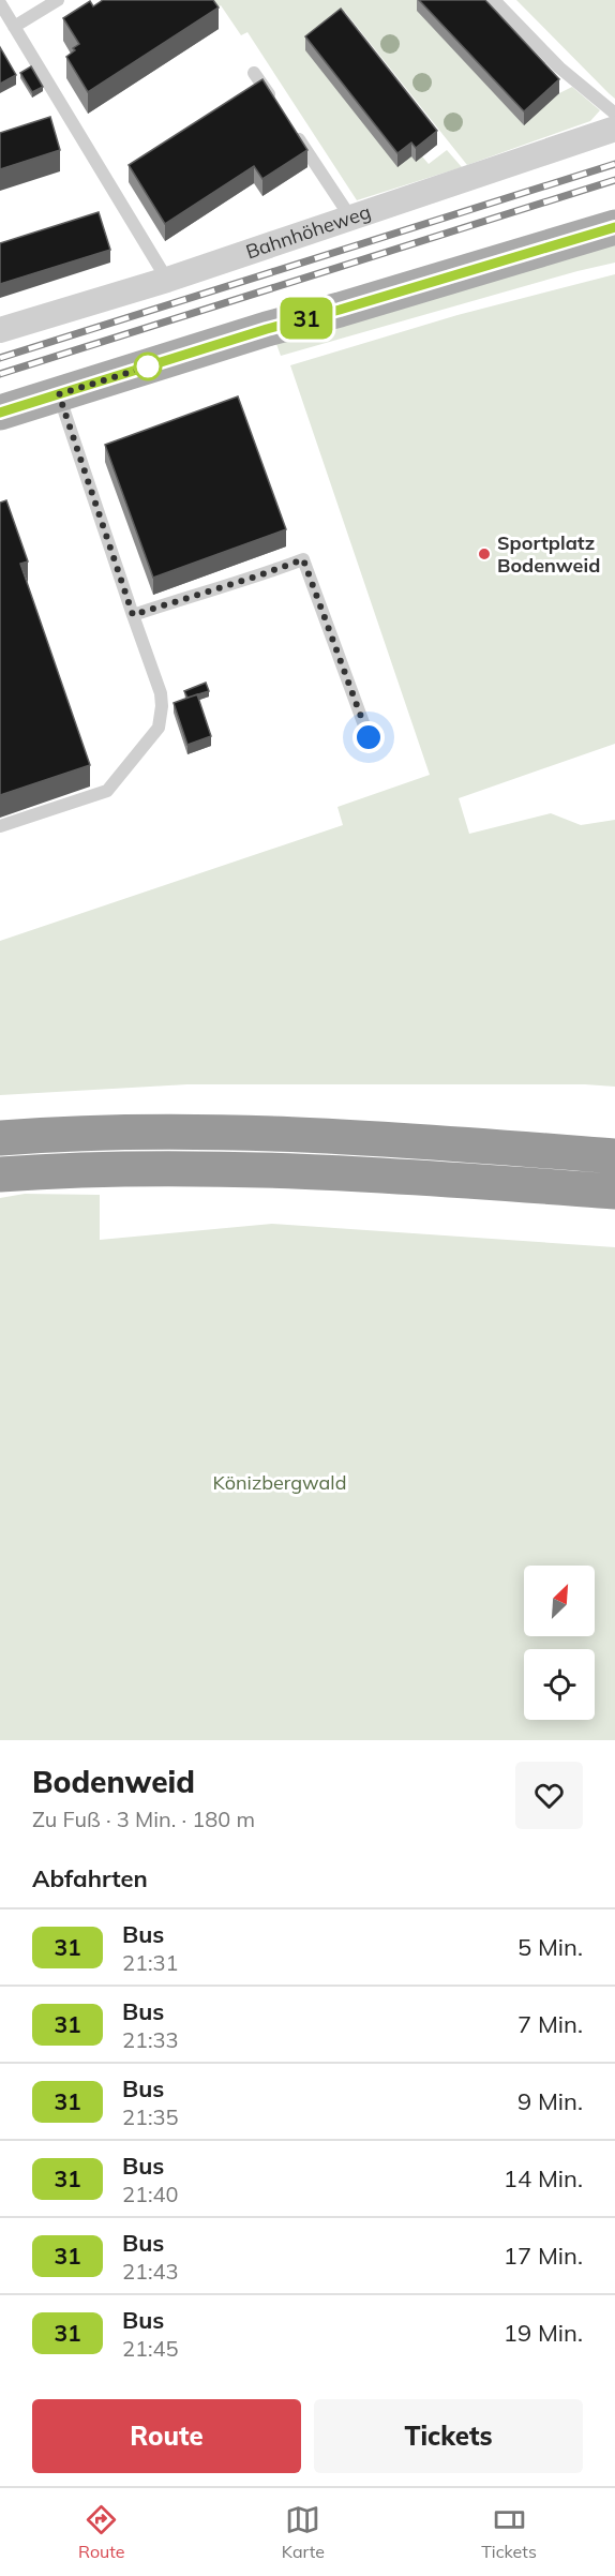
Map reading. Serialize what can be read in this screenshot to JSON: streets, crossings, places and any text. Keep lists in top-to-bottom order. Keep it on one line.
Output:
{"streets":{"street":["Bahnhöheweg"]},"parks":["Könizbergwald"],"places":["Sportplatz Bodenweid"],"lines":["bus line 31"],"north":"top right","page":{"on_map":"31","heading":[["Bodenweid","Zu Fuß · 3 Min. · 180 m"],"Abfahrten"],"list":[{"mark":"31","name":"Bus","note":"21:31","value":"5 Min."},{"mark":"31","name":"Bus","note":"21:33","value":"7 Min."},{"mark":"31","name":"Bus","note":"21:35","value":"9 Min."},{"mark":"31","name":"Bus","note":"21:40","value":"14 Min."},{"mark":"31","name":"Bus","note":"21:43","value":"17 Min."},{"mark":"31","name":"Bus","note":"21:45","value":"19 Min."}],"buttons":["Route","Tickets"],"tabs":["Route","Karte","Tickets"]}}
